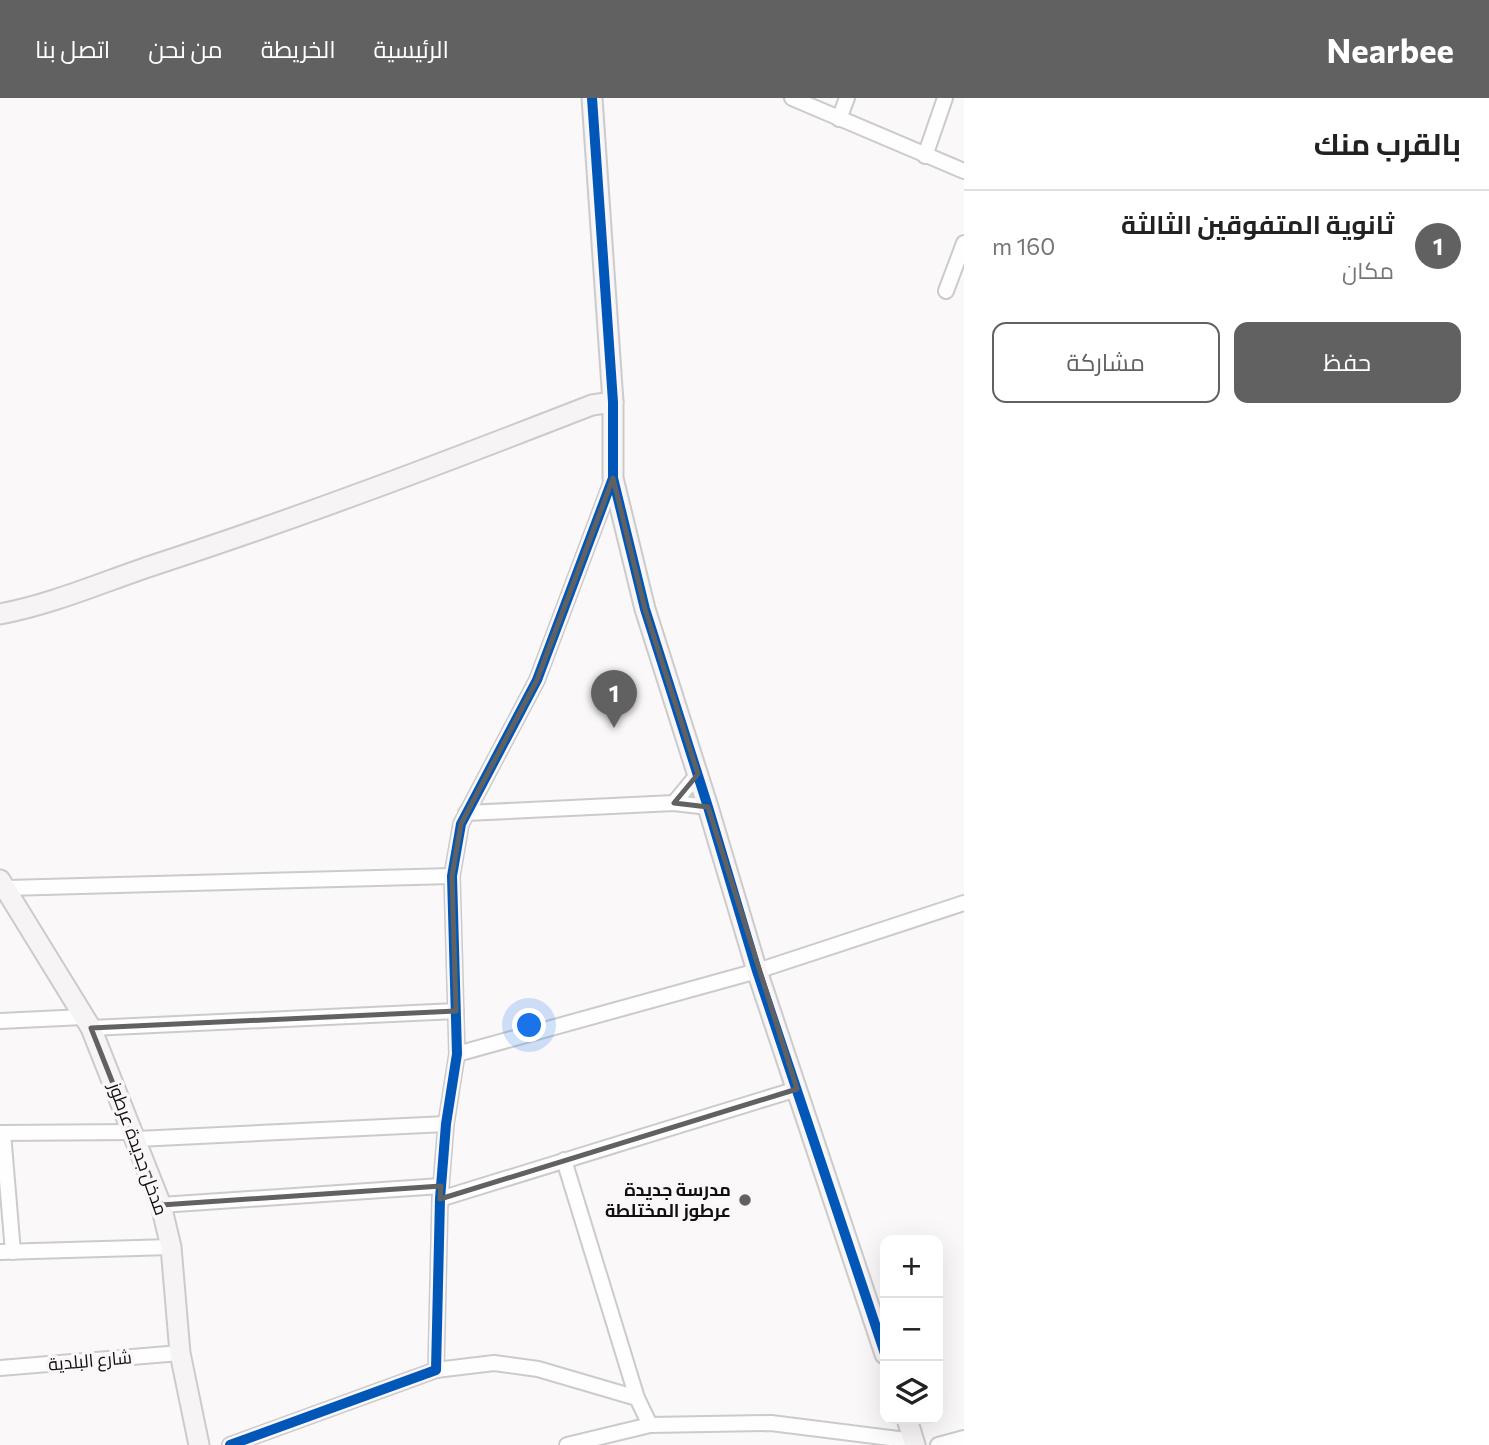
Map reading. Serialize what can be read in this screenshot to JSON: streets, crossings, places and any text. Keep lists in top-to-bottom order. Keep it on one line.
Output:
{"streets":{"street":["مدخل جديدة عرطوز","شارع البلدية"]},"crossings":[["مدخل جديدة عرطوز","شارع البلدية"]],"places":["مدرسة جديدة عرطوز المختلطة"],"page":{"header":"Nearbee","nav":["الرئيسية","الخريطة","من نحن","اتصل بنا"],"heading":"بالقرب منك","list":[{"mark":"1","name":"ثانوية المتفوقين الثالثة","note":"مكان","value":"160 m"}],"buttons":["حفظ","مشاركة"],"pins":"1","map_buttons":["+","−"]}}
